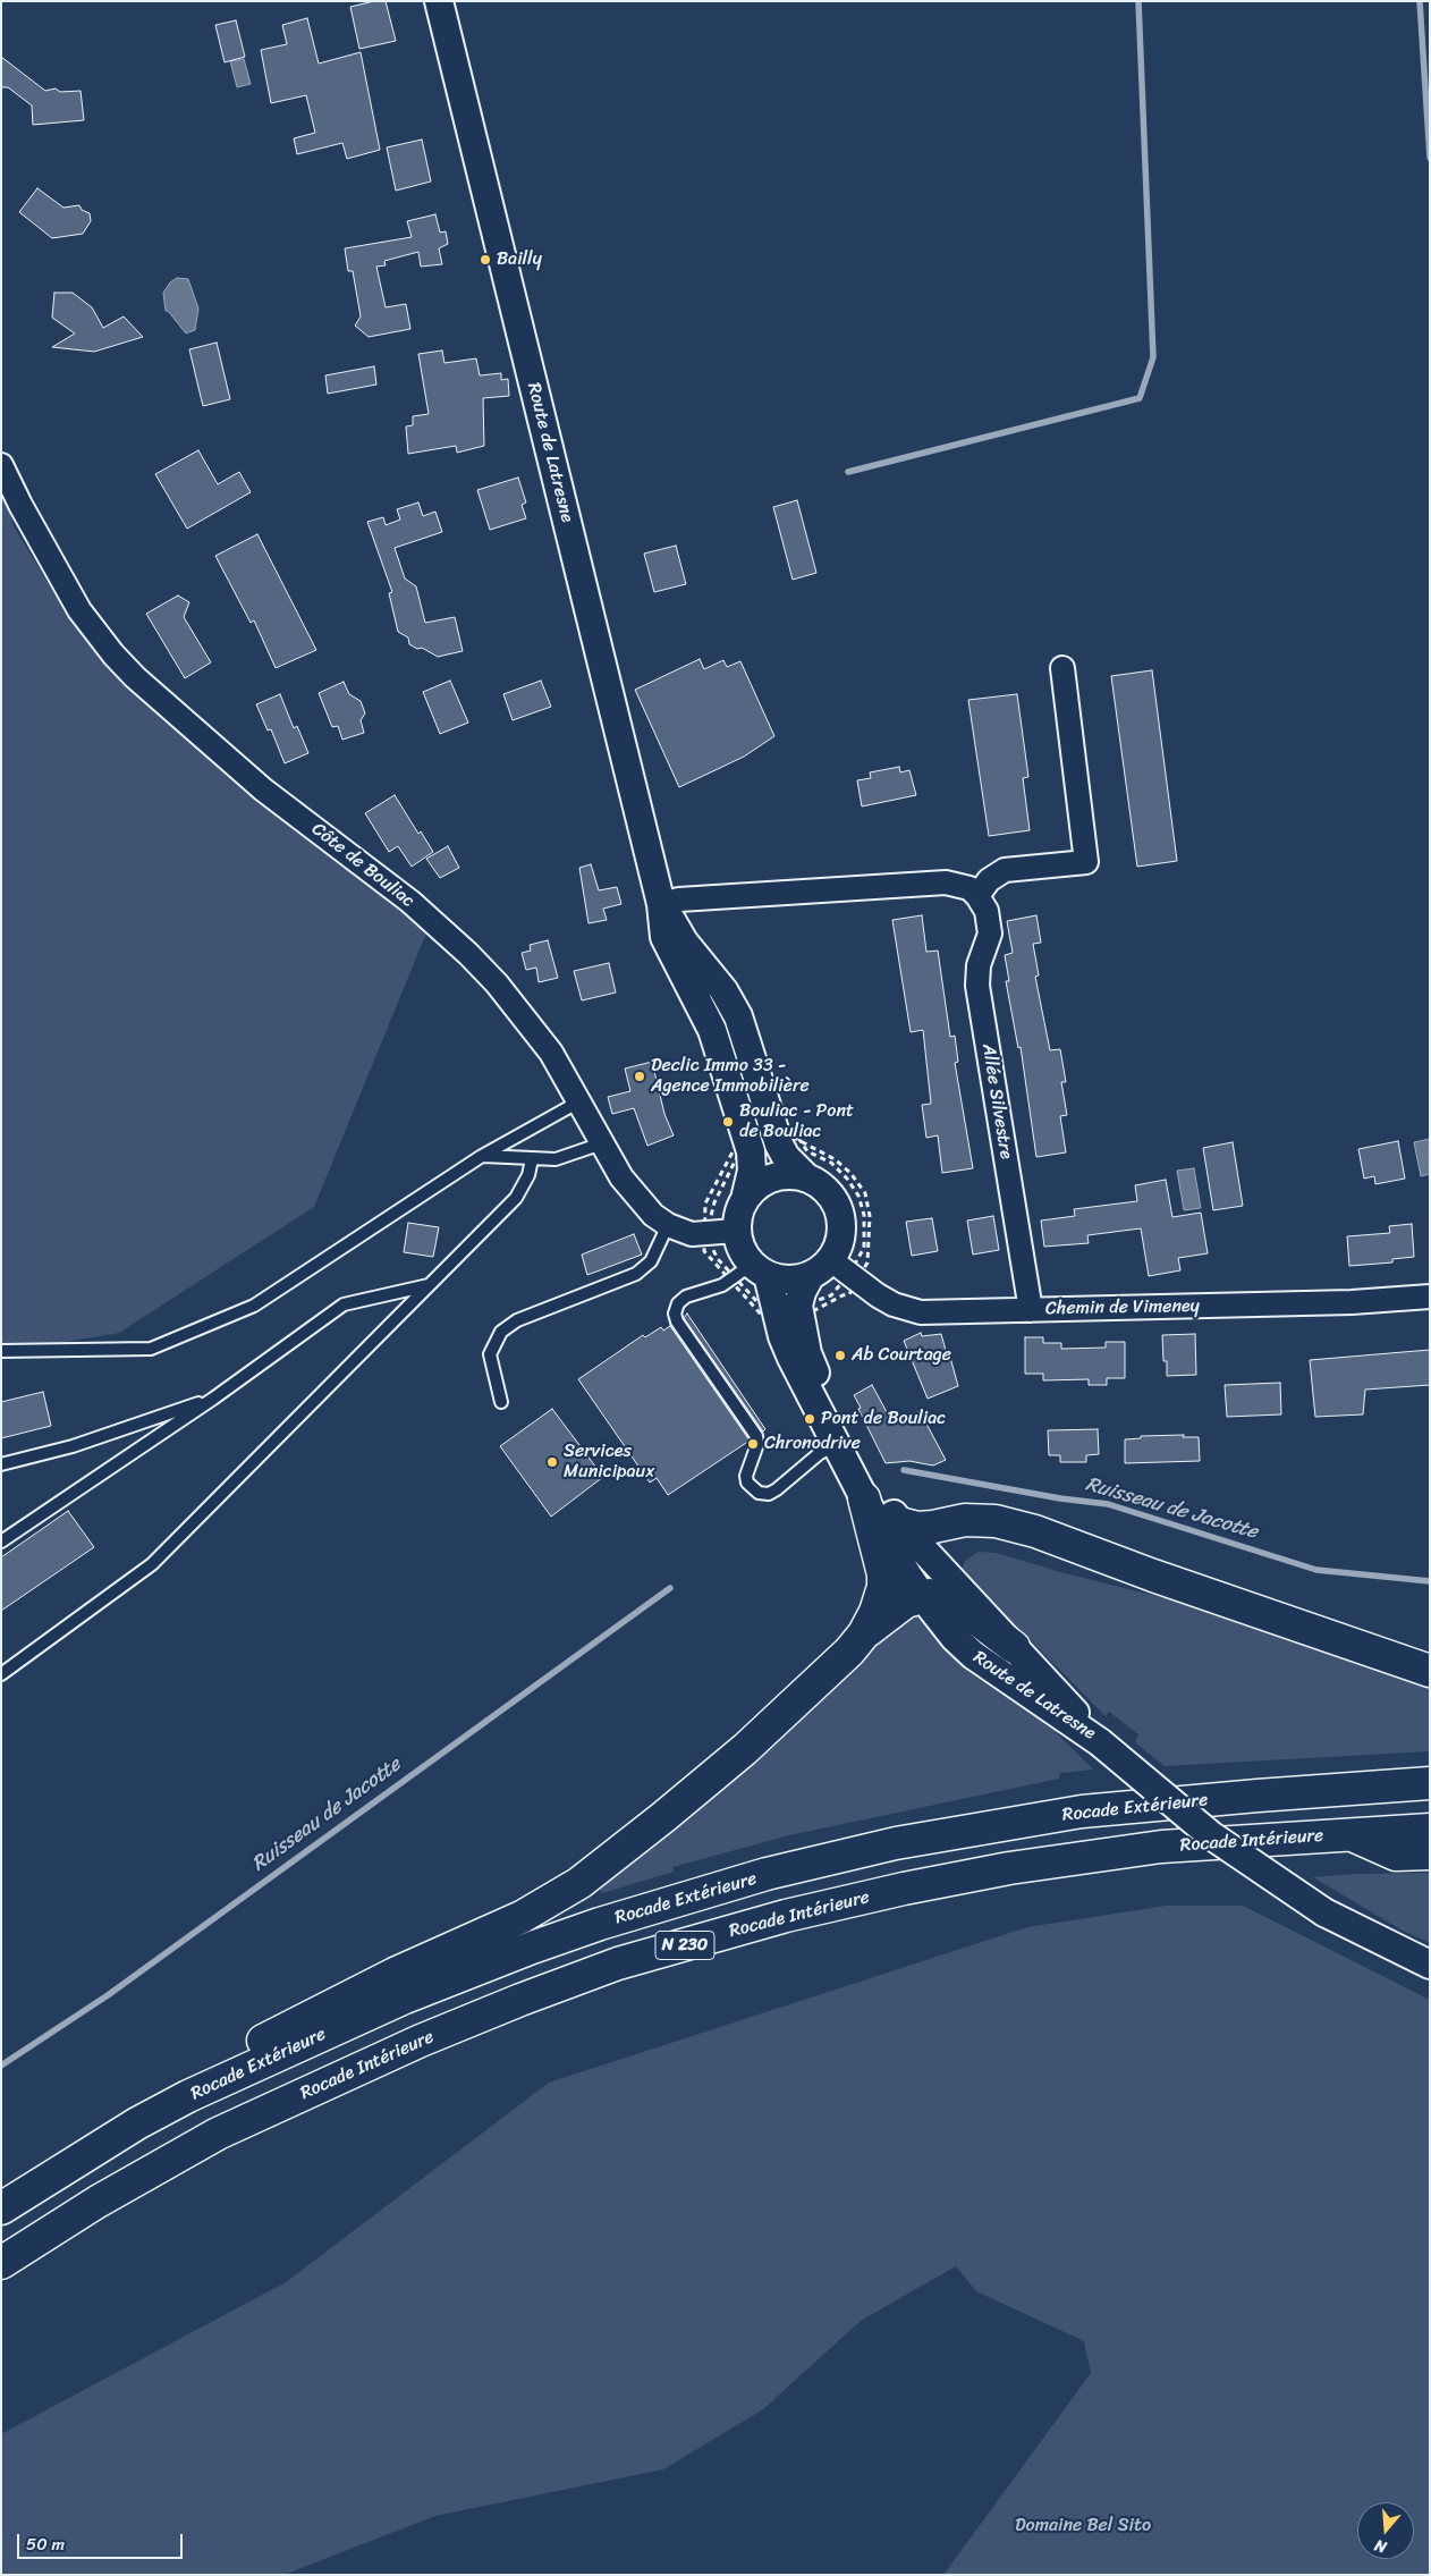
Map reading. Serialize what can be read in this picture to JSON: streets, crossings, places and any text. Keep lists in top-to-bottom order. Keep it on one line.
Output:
{"streets":{"highway":["Rocade Extérieure","Rocade Intérieure","N 230"],"street":["Route de Latresne","Côte de Bouliac","Allée Silvestre","Chemin de Vimeney"]},"crossings":[["Route de Latresne","Côte de Bouliac"],["Route de Latresne","Chemin de Vimeney"],["Côte de Bouliac","Chemin de Vimeney"],["Allée Silvestre","Chemin de Vimeney"]],"water":["Ruisseau de Jacotte"],"parks":["Domaine Bel Sito"],"places":["Bailly","Declic Immo 33 - Agence Immobilière","Bouliac - Pont de Bouliac","Ab Courtage","Pont de Bouliac","Chronodrive","Services Municipaux"],"scale_bar":"50 m","north":"bottom"}
